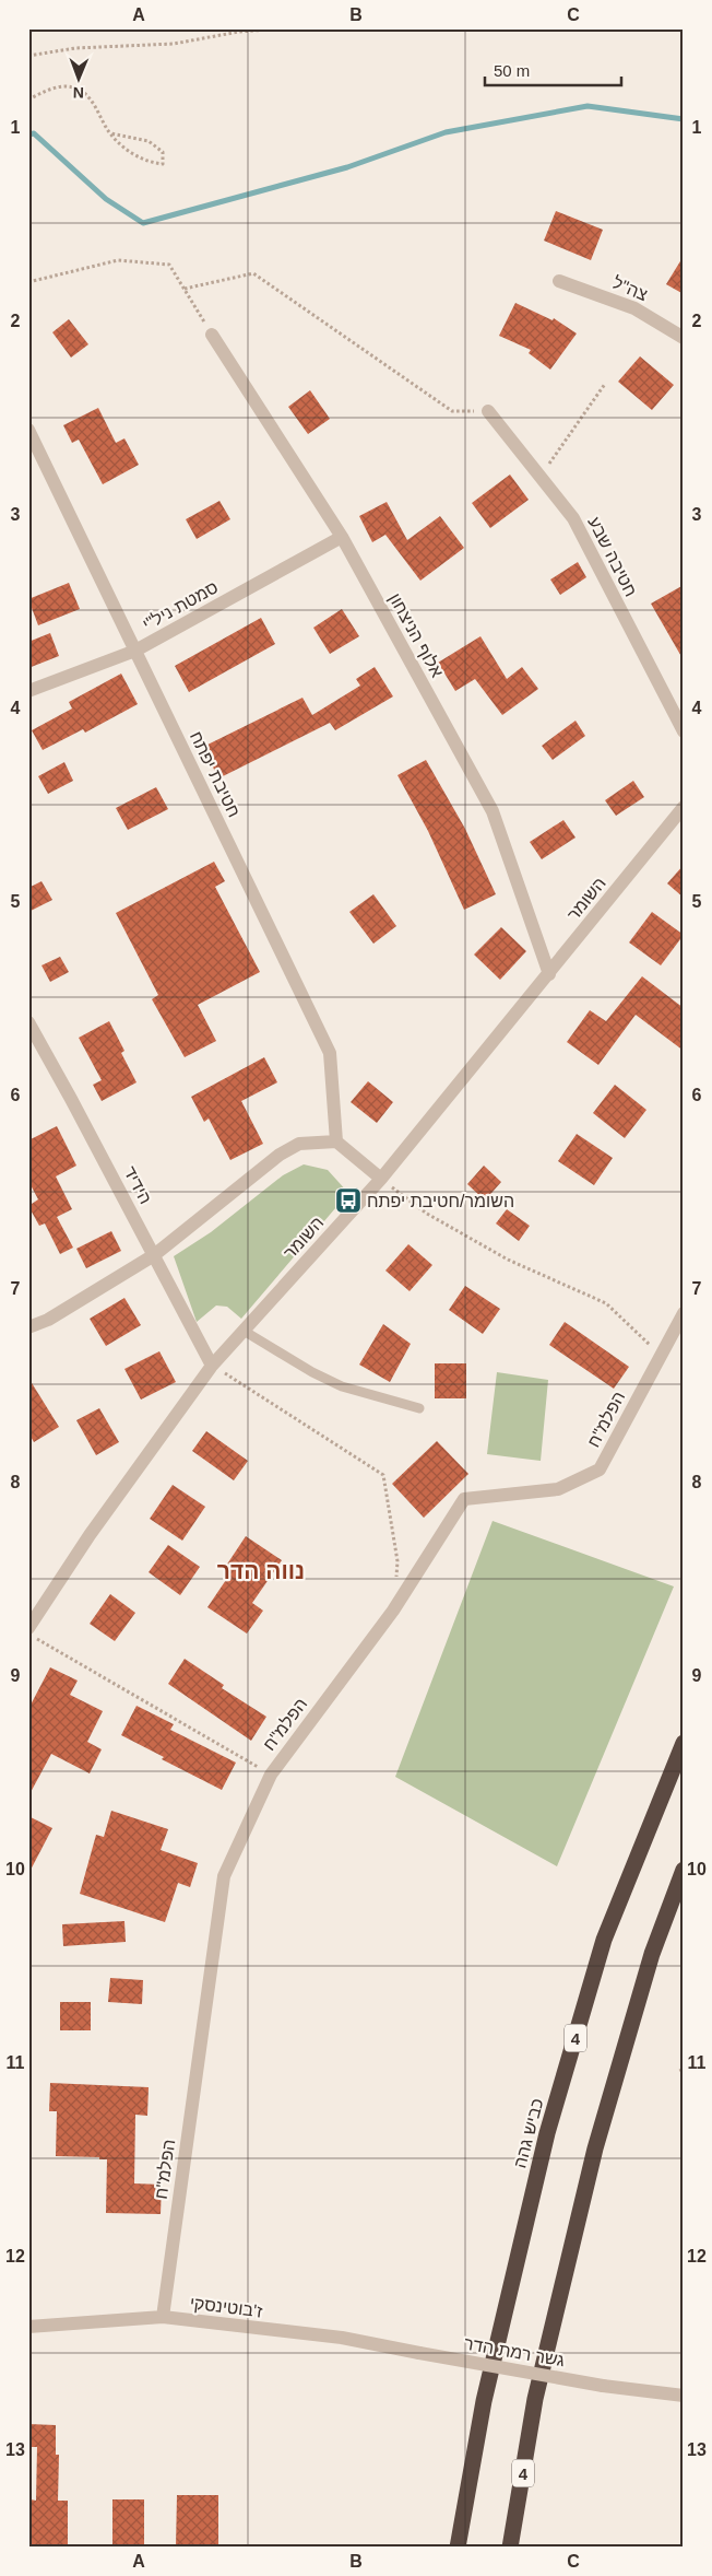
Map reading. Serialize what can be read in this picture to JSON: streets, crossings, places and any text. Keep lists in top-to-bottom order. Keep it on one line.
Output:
{"streets":{"highway":["4","כביש גהה"],"street":["צה\"ל","חטיבה שבע","סמטת ניל\"י","אלוף הניצחון","חטיבת יפתח","השומר","הידיד","הפלמ\"ח","ז'בוטינסקי","גשר רמת הדר"]},"crossings":[["סמטת ניל\"י","אלוף הניצחון"],["סמטת ניל\"י","חטיבת יפתח"],["אלוף הניצחון","השומר"],["השומר","הידיד"],["הפלמ\"ח","ז'בוטינסקי"],["ז'בוטינסקי","גשר רמת הדר"]],"districts":["נווה הדר"],"places":{"bus stop":["השומר/חטיבת יפתח"]},"scale_bar":"50 m","north":"bottom","grid":{"columns":["A","B","C"],"rows":["1","2","3","4","5","6","7","8","9","10","11","12","13"]}}
